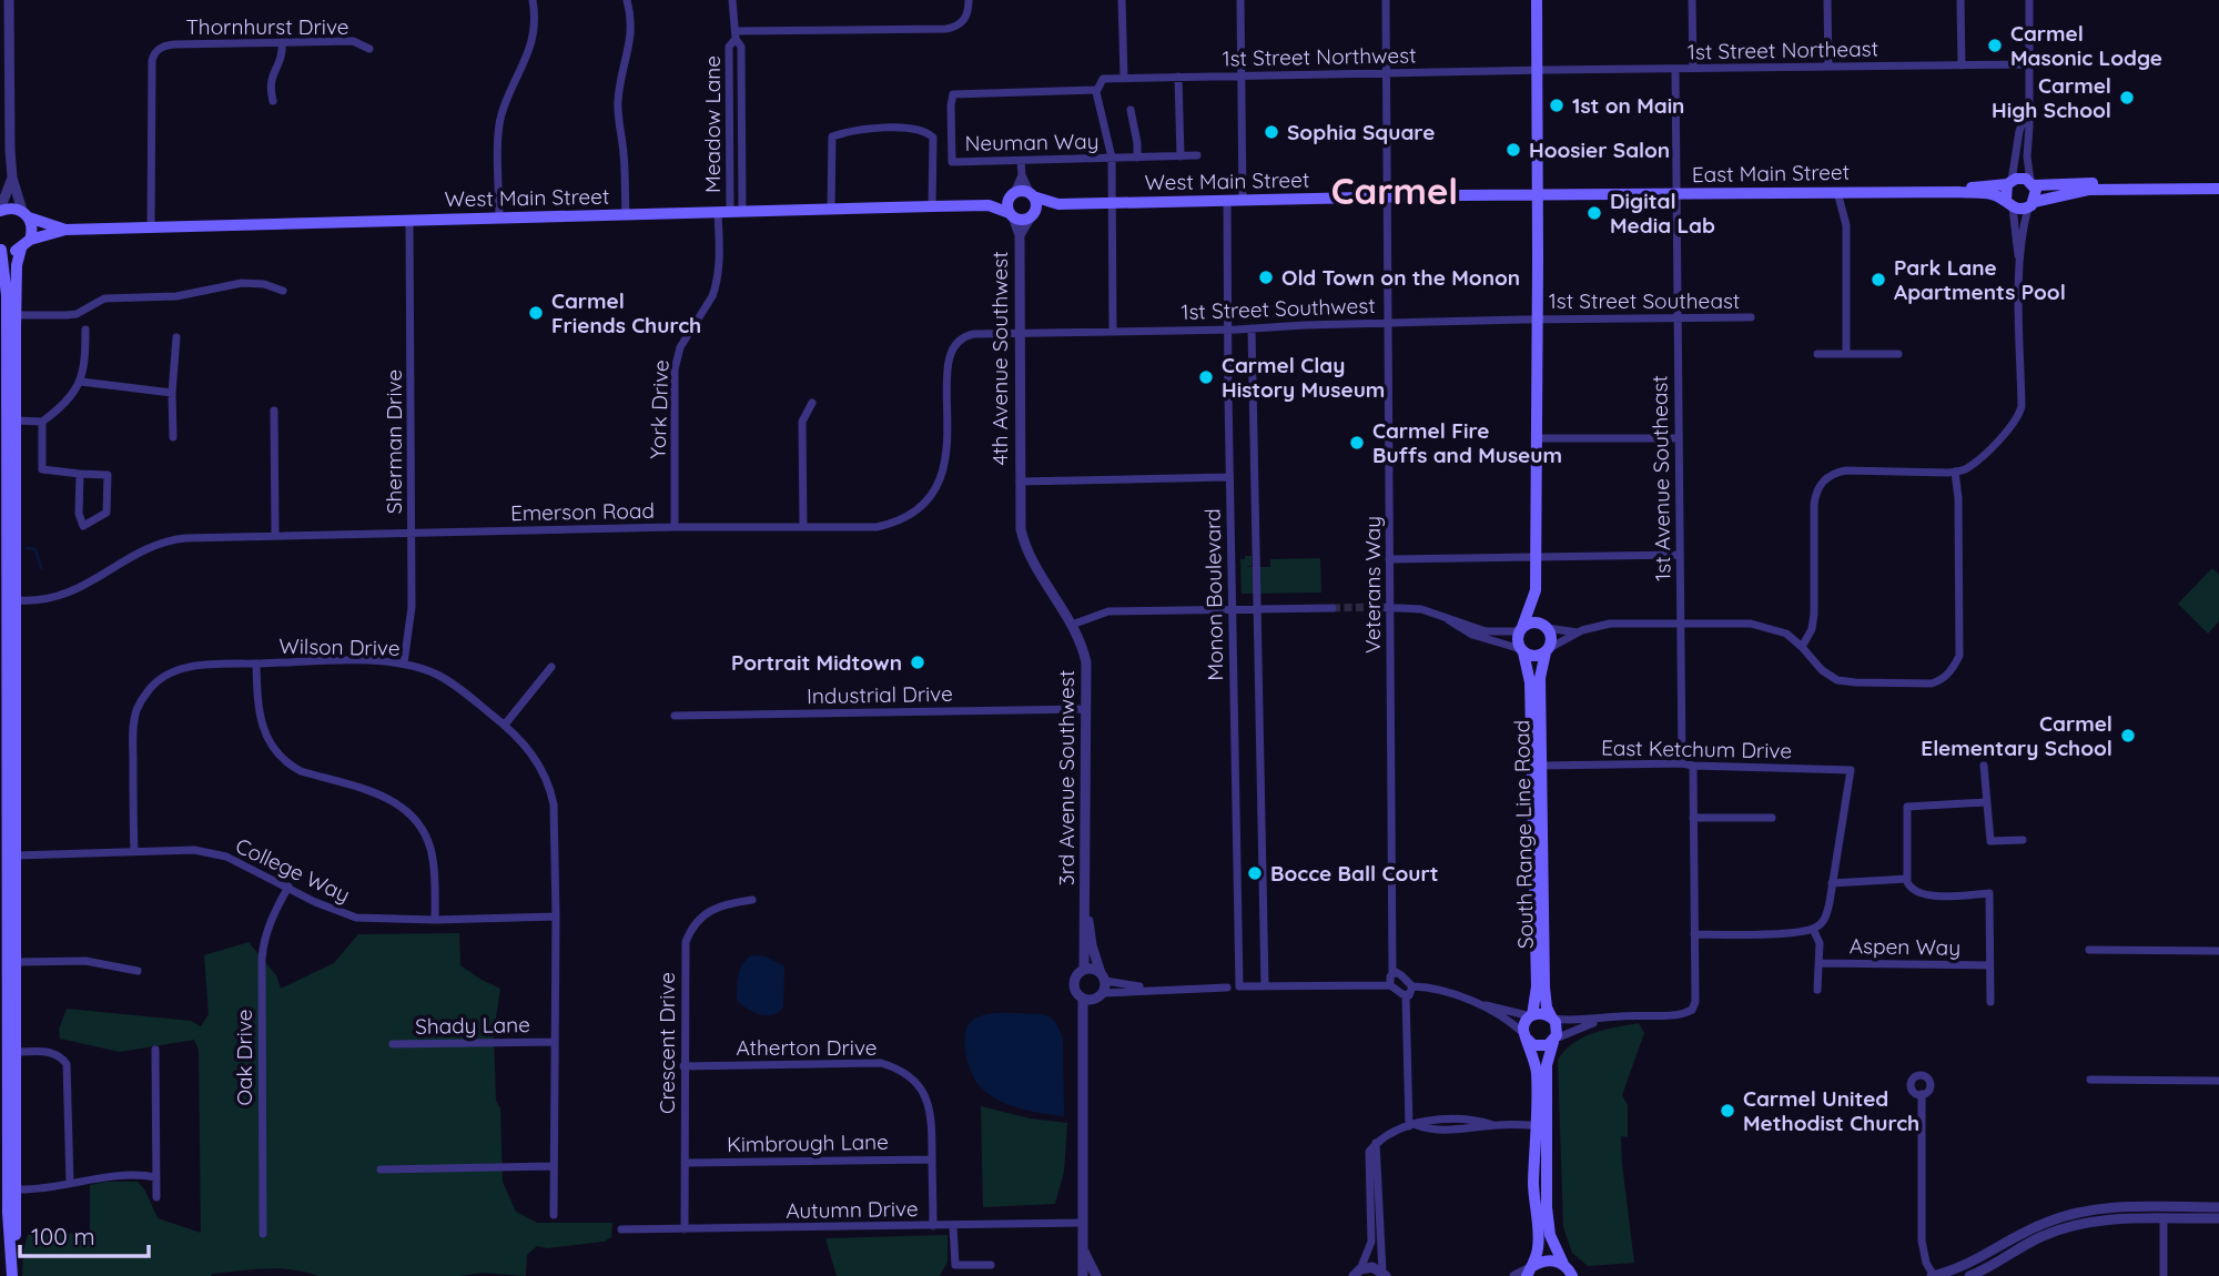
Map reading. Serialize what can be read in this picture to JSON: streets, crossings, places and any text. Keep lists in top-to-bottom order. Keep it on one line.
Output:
{"streets":{"main road":["East Main Street","West Main Street","South Range Line Road"],"street":["Thornhurst Drive","1st Street Northeast","1st Street Northwest","Meadow Lane","Neuman Way","1st Street Southeast","1st Street Southwest","4th Avenue Southwest","York Drive","Sherman Drive","1st Avenue Southeast","Emerson Road","Veterans Way","Monon Boulevard","Wilson Drive","Industrial Drive","East Ketchum Drive","3rd Avenue Southwest","College Way","Aspen Way","Shady Lane","Crescent Drive","Atherton Drive","Oak Drive","Kimbrough Lane","Autumn Drive"]},"crossings":[["Thornhurst Drive","West Main Street"],["1st Street Northeast","1st Street Northwest"],["1st Street Northeast","1st Avenue Southeast"],["1st Street Northwest","Neuman Way"],["1st Street Northwest","Veterans Way"],["Meadow Lane","West Main Street"],["Meadow Lane","York Drive"],["East Main Street","West Main Street"],["East Main Street","1st Avenue Southeast"],["West Main Street","4th Avenue Southwest"],["West Main Street","York Drive"],["West Main Street","Sherman Drive"],["West Main Street","Veterans Way"],["West Main Street","Monon Boulevard"],["1st Street Southeast","1st Street Southwest"],["1st Street Southeast","1st Avenue Southeast"],["1st Street Southwest","4th Avenue Southwest"],["1st Street Southwest","Emerson Road"],["1st Street Southwest","Veterans Way"],["1st Street Southwest","Monon Boulevard"],["4th Avenue Southwest","Emerson Road"],["4th Avenue Southwest","3rd Avenue Southwest"],["York Drive","Emerson Road"],["Sherman Drive","Emerson Road"],["Sherman Drive","Wilson Drive"],["1st Avenue Southeast","East Ketchum Drive"],["Wilson Drive","College Way"],["Wilson Drive","Shady Lane"],["Industrial Drive","3rd Avenue Southwest"],["East Ketchum Drive","South Range Line Road"],["College Way","Oak Drive"],["Crescent Drive","Atherton Drive"],["Crescent Drive","Kimbrough Lane"],["Crescent Drive","Autumn Drive"],["Atherton Drive","Kimbrough Lane"],["Atherton Drive","Autumn Drive"]],"districts":["Carmel"],"places":["Carmel Masonic Lodge","Carmel High School","1st on Main","Sophia Square","Hoosier Salon","Digital Media Lab","Old Town on the Monon","Park Lane Apartments Pool","Carmel Friends Church","Carmel Clay History Museum","Carmel Fire Buffs and Museum","Portrait Midtown","Carmel Elementary School","Bocce Ball Court","Carmel United Methodist Church"],"scale_bar":"100 m"}
